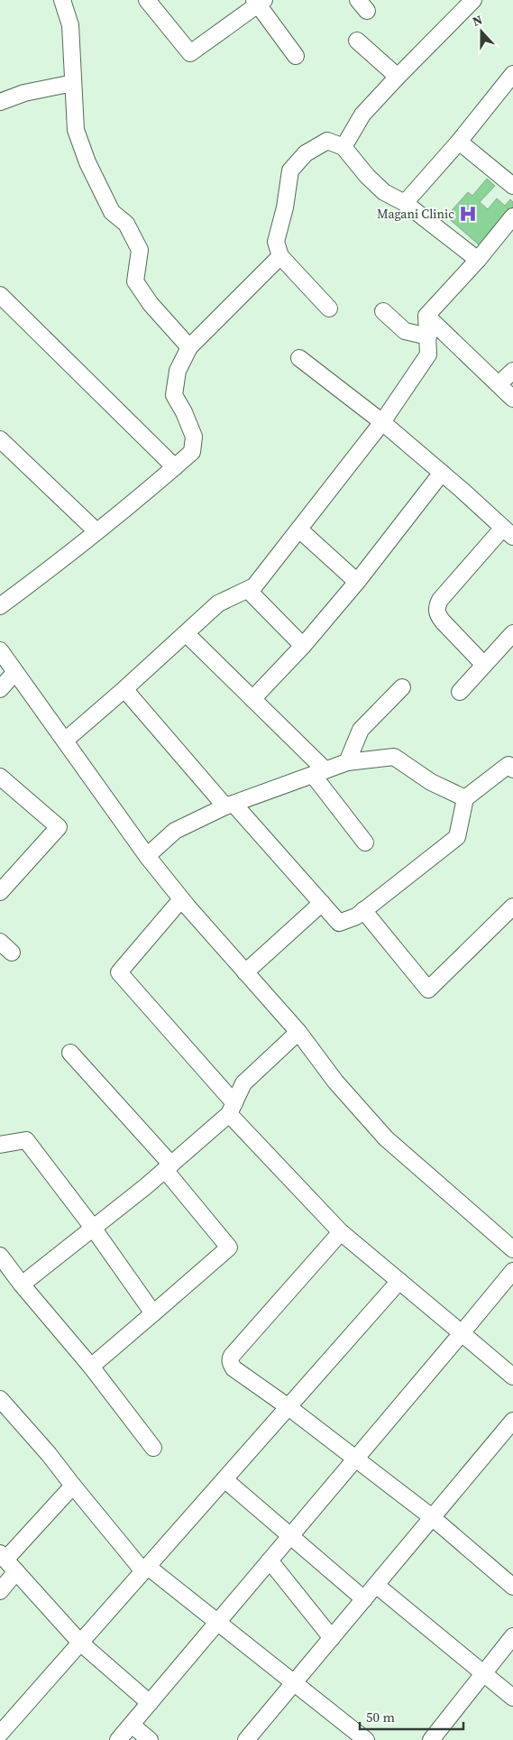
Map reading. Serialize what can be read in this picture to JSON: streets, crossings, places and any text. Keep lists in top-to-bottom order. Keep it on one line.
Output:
{"places":{"hospital":["Magani Clinic"]},"scale_bar":"50 m","north":"top"}
